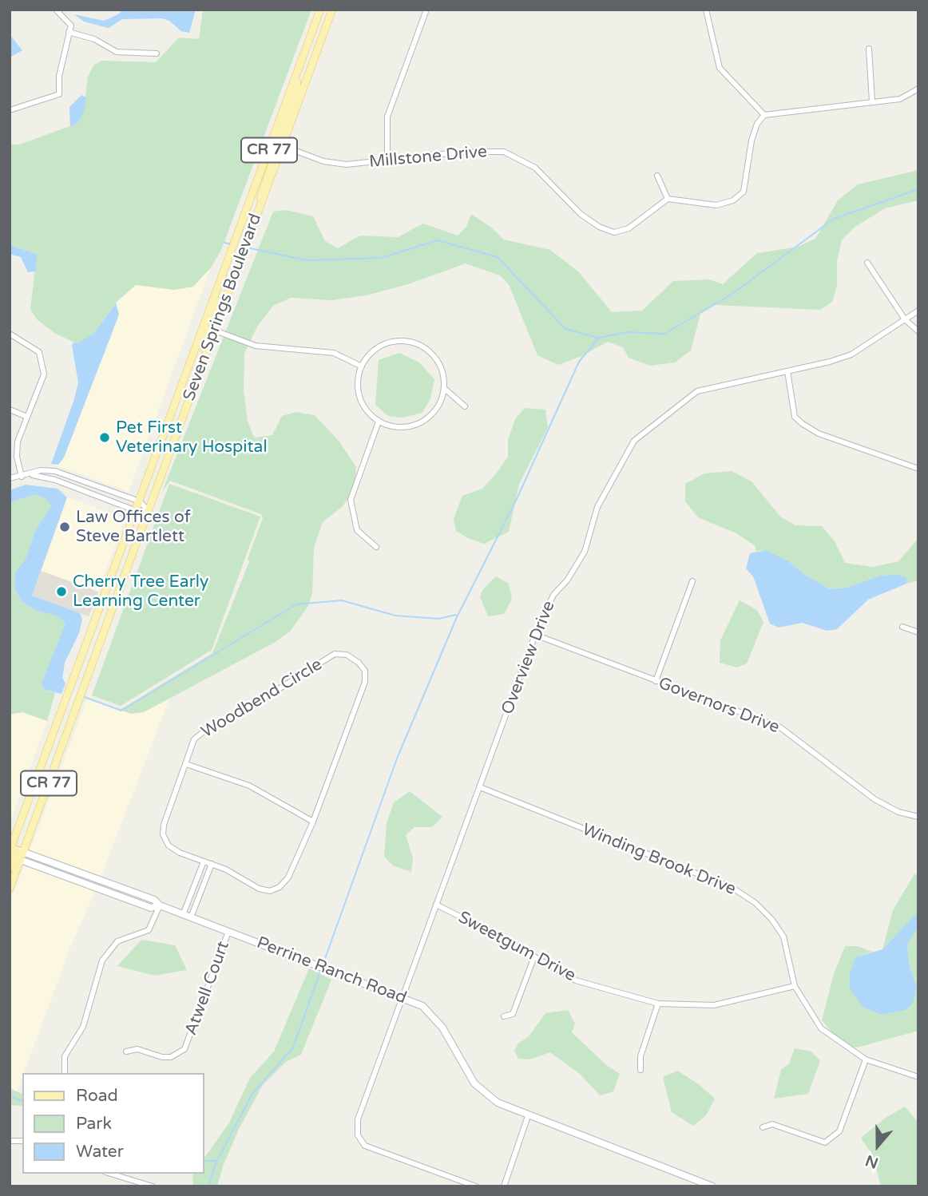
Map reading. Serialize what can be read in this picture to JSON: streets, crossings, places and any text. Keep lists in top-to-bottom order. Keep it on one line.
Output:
{"streets":{"main road":["CR 77","Seven Springs Boulevard"],"street":["Millstone Drive","Overview Drive","Woodbend Circle","Governors Drive","Winding Brook Drive","Sweetgum Drive","Perrine Ranch Road","Atwell Court"]},"crossings":[["Millstone Drive","Seven Springs Boulevard"],["Seven Springs Boulevard","Perrine Ranch Road"],["Overview Drive","Governors Drive"],["Overview Drive","Winding Brook Drive"],["Overview Drive","Sweetgum Drive"],["Overview Drive","Perrine Ranch Road"],["Winding Brook Drive","Sweetgum Drive"],["Perrine Ranch Road","Atwell Court"]],"places":["Pet First Veterinary Hospital","Law Offices of Steve Bartlett","Cherry Tree Early Learning Center"],"legend":["Road","Park","Water"],"north":"bottom"}
